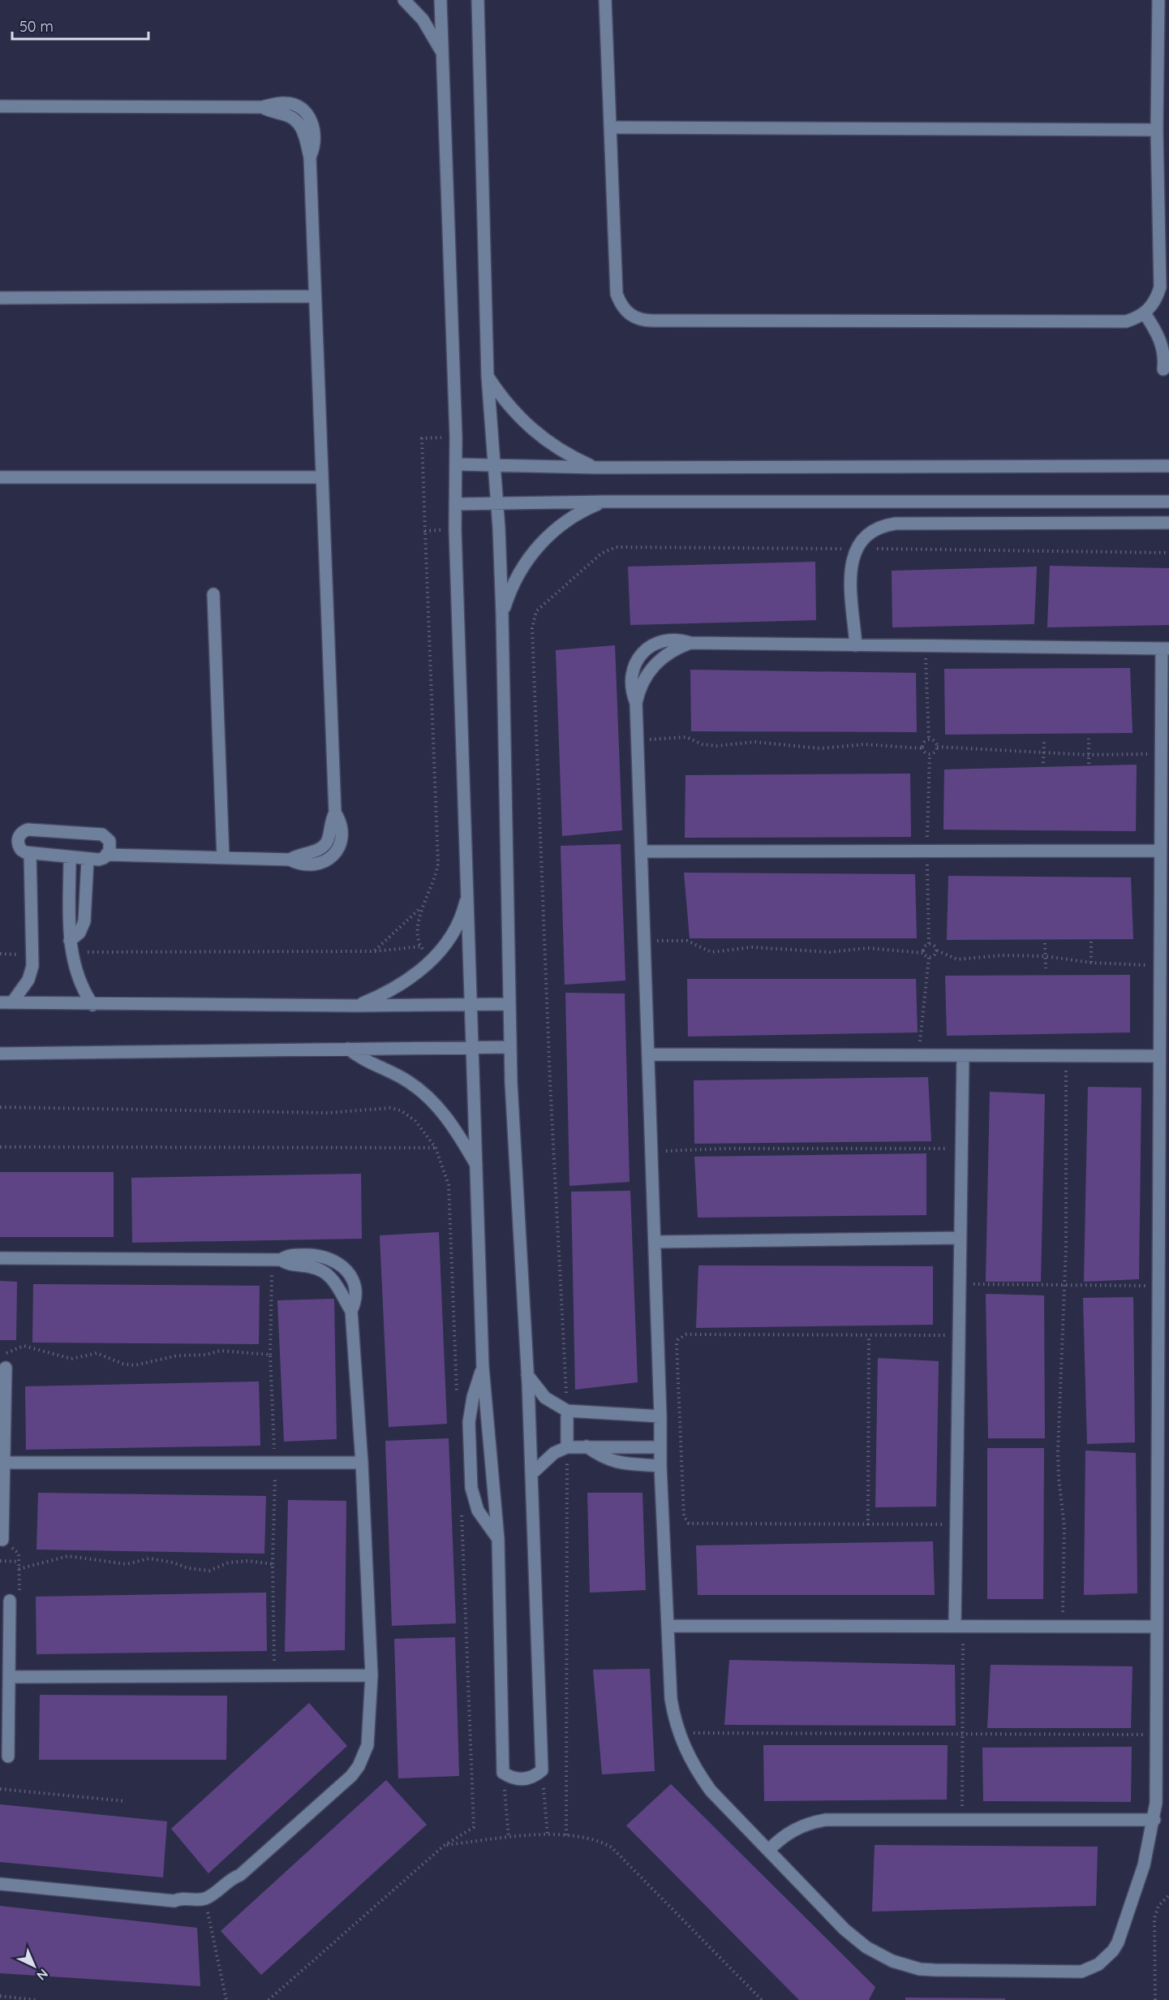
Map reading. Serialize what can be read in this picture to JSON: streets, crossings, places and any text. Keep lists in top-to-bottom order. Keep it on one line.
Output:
{"scale_bar":"50 m","north":"bottom right"}
